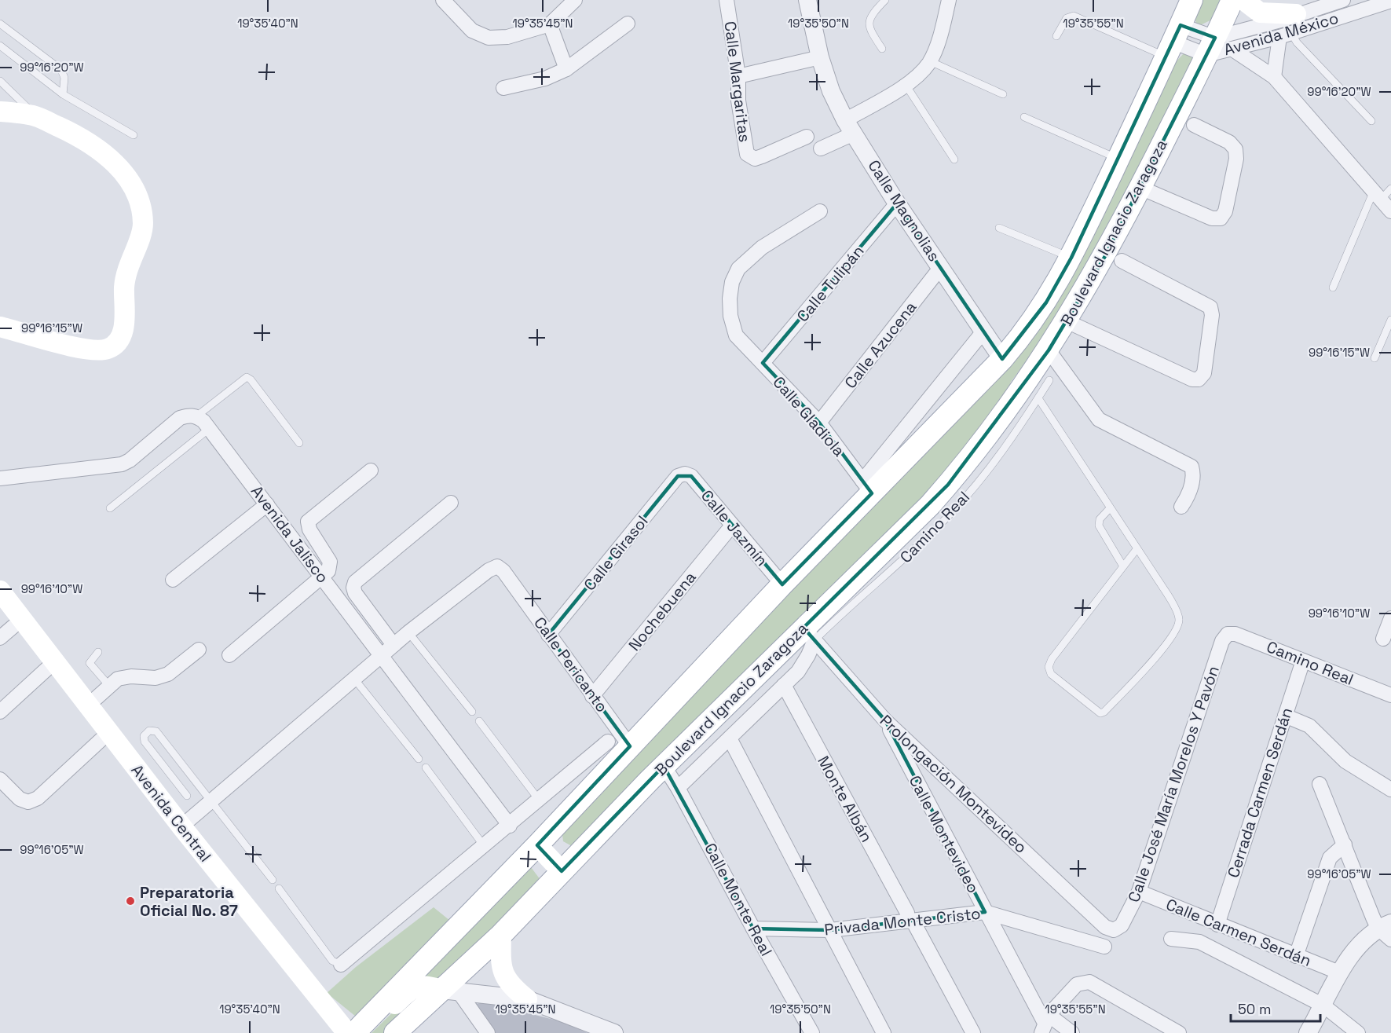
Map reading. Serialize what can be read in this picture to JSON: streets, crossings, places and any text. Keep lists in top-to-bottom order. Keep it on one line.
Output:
{"streets":{"main road":["Boulevard Ignacio Zaragoza","Avenida Central"],"street":["Avenida México","Calle Margaritas","Calle Magnolias","Calle Tulipán","Calle Azucena","Calle Gladiola","Camino Real","Calle Jazmín","Avenida Jalisco","Calle Girasol","Nochebuena","Calle Pericanto","Prolongación Montevideo","Calle José María Morelos Y Pavón","Cerrada Carmen Serdán","Monte Albán","Calle Montevideo","Calle Monte Real","Privada Monte Cristo","Calle Carmen Serdán"]},"crossings":[["Avenida México","Boulevard Ignacio Zaragoza"],["Calle Magnolias","Boulevard Ignacio Zaragoza"],["Calle Magnolias","Calle Tulipán"],["Calle Magnolias","Calle Azucena"],["Boulevard Ignacio Zaragoza","Calle Gladiola"],["Boulevard Ignacio Zaragoza","Camino Real"],["Boulevard Ignacio Zaragoza","Calle Jazmín"],["Boulevard Ignacio Zaragoza","Calle Pericanto"],["Boulevard Ignacio Zaragoza","Prolongación Montevideo"],["Boulevard Ignacio Zaragoza","Avenida Central"],["Boulevard Ignacio Zaragoza","Calle Monte Real"],["Calle Tulipán","Calle Gladiola"],["Calle Azucena","Calle Gladiola"],["Camino Real","Prolongación Montevideo"],["Camino Real","Calle José María Morelos Y Pavón"],["Camino Real","Cerrada Carmen Serdán"],["Calle Jazmín","Calle Girasol"],["Calle Jazmín","Nochebuena"],["Avenida Jalisco","Calle Pericanto"],["Calle Girasol","Calle Pericanto"],["Nochebuena","Calle Pericanto"],["Calle Pericanto","Avenida Central"],["Prolongación Montevideo","Calle José María Morelos Y Pavón"],["Prolongación Montevideo","Calle Montevideo"],["Calle José María Morelos Y Pavón","Calle Carmen Serdán"],["Cerrada Carmen Serdán","Calle Carmen Serdán"],["Monte Albán","Privada Monte Cristo"],["Calle Montevideo","Privada Monte Cristo"],["Calle Monte Real","Privada Monte Cristo"]],"places":["Preparatoria Oficial No. 87"],"scale_bar":"50 m","coordinates":["19°35'40\"N","19°35'45\"N","19°35'50\"N","19°35'55\"N","99°16'20\"W","99°16'15\"W","99°16'10\"W","99°16'05\"W"]}
